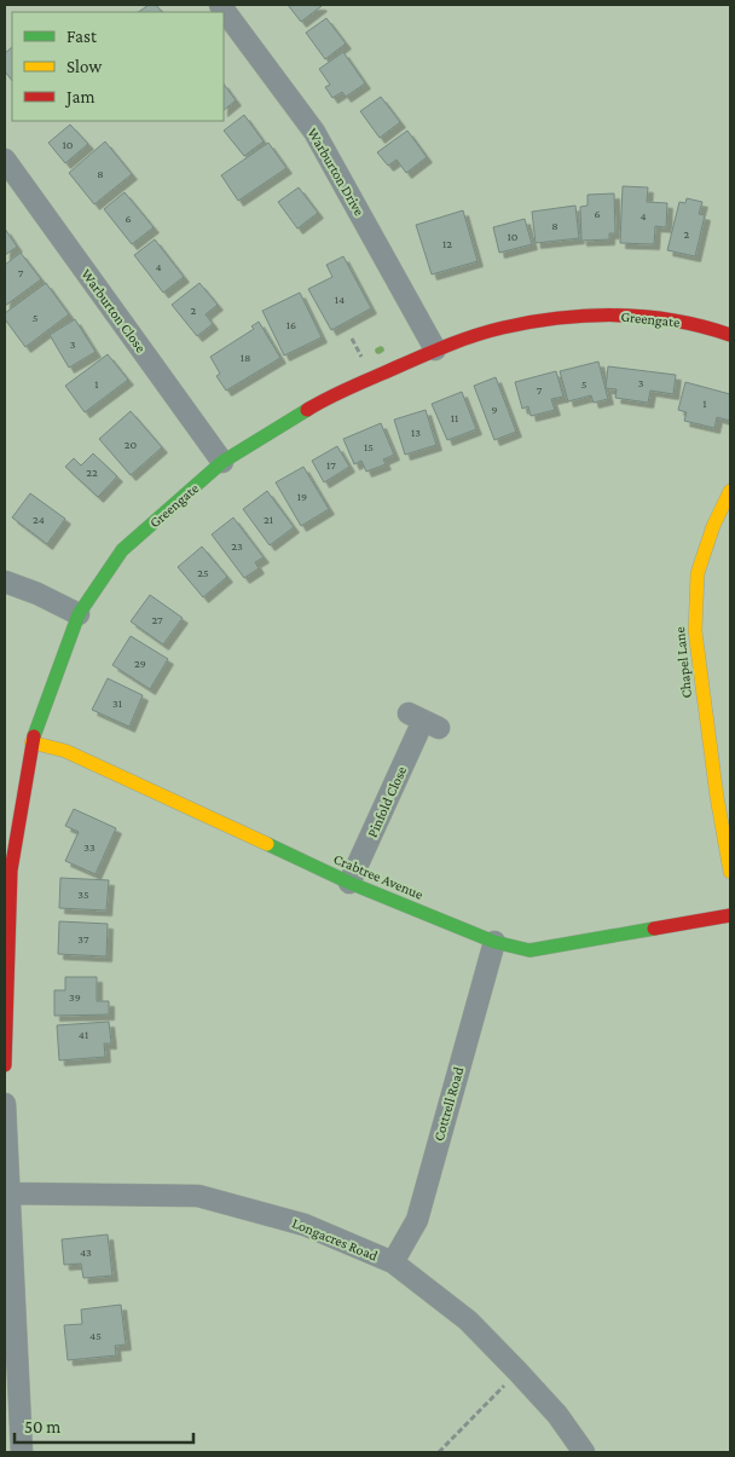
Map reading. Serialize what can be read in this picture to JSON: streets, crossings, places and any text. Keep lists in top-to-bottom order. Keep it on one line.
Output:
{"streets":{"street":["Warburton Drive","Warburton Close","Greengate","Chapel Lane","Pinfold Close","Crabtree Avenue","Cottrell Road","Longacres Road"]},"crossings":[["Warburton Drive","Greengate"],["Warburton Close","Greengate"],["Greengate","Crabtree Avenue"],["Pinfold Close","Crabtree Avenue"],["Crabtree Avenue","Cottrell Road"],["Cottrell Road","Longacres Road"]],"house_numbers":["10","8","6","4","6","8","2","10","12","4","7","14","2","5","16","3","18","3","1","5","7","1","9","11","13","20","15","17","22","19","24","21","23","25","27","29","31","33","35","37","39","41","43","45"],"legend":["Fast","Slow","Jam"],"scale_bar":"50 m"}
